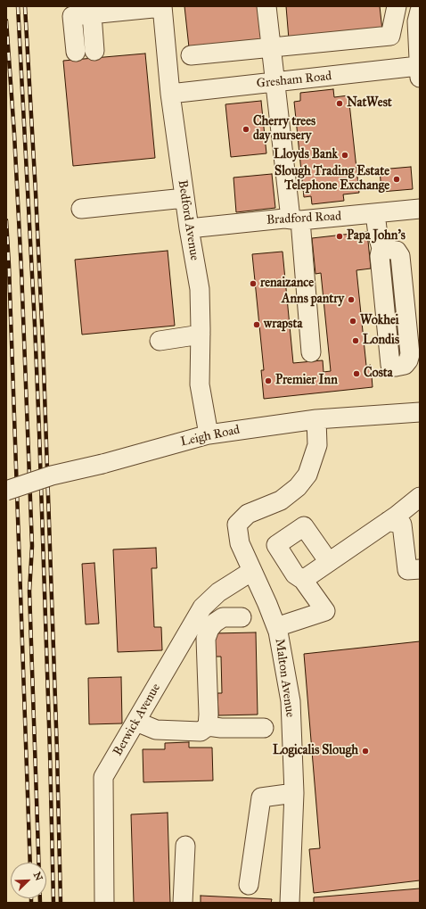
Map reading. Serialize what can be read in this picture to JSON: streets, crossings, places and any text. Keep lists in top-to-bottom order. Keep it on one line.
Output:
{"streets":{"street":["Gresham Road","Bradford Road","Bedford Avenue","Leigh Road","Malton Avenue","Berwick Avenue"]},"crossings":[["Gresham Road","Bedford Avenue"],["Bradford Road","Bedford Avenue"],["Bedford Avenue","Leigh Road"],["Leigh Road","Malton Avenue"],["Malton Avenue","Berwick Avenue"]],"places":["NatWest","Cherry trees day nursery","Lloyds Bank","Slough Trading Estate Telephone Exchange","Papa John's","renaizance","Anns pantry","Wokhei","wrapsta","Londis","Costa","Premier Inn","Logicalis Slough"],"north":"top right"}
